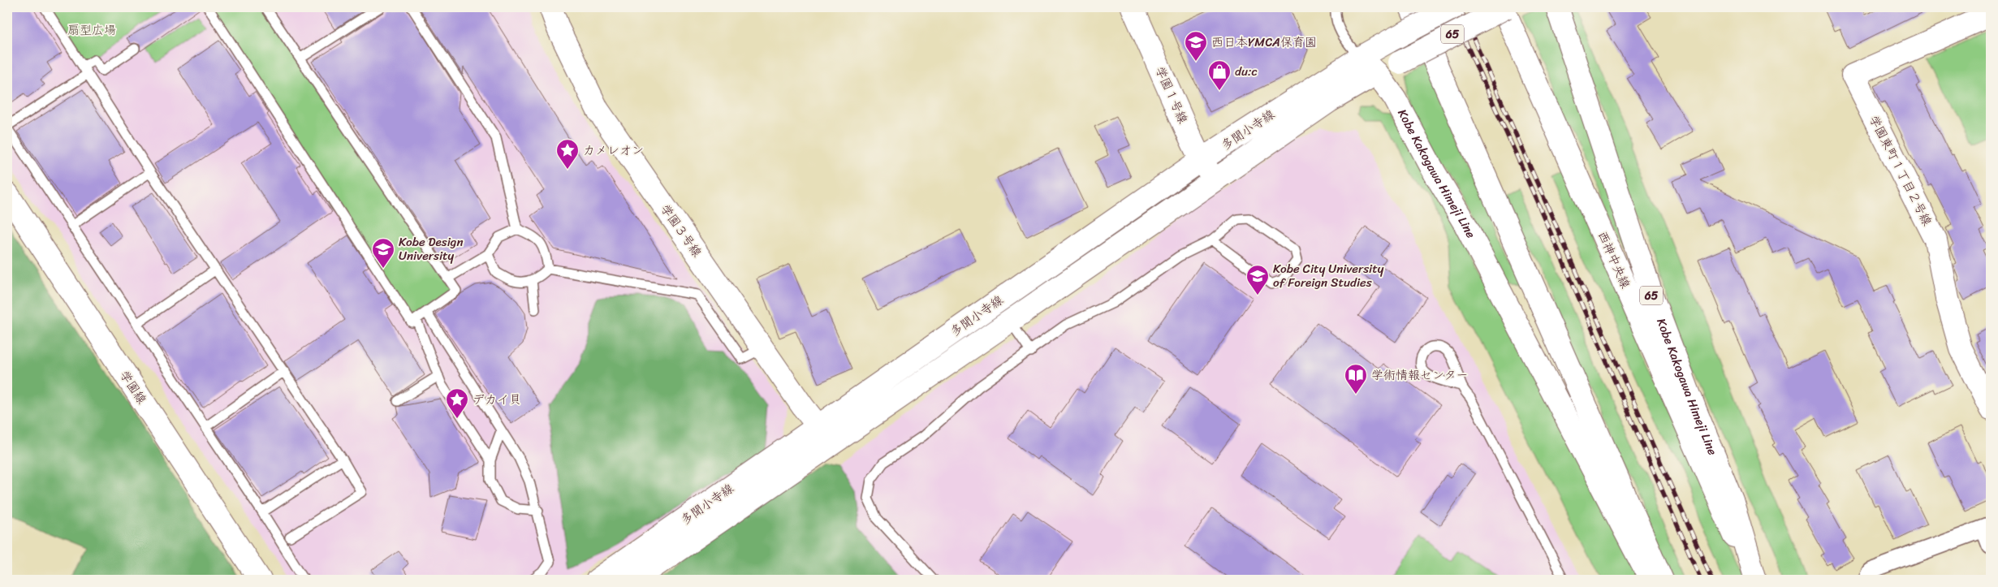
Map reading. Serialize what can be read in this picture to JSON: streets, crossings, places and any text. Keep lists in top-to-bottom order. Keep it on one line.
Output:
{"streets":{"street":["65","学園１号線","多聞小寺線","学園東町１丁目２号線","Kobe Kakogawa Himeji Line","学園３号線","西神中央線","学園線"]},"crossings":[["65","多聞小寺線"],["65","Kobe Kakogawa Himeji Line"],["学園１号線","多聞小寺線"],["多聞小寺線","Kobe Kakogawa Himeji Line"],["多聞小寺線","学園３号線"],["Kobe Kakogawa Himeji Line","西神中央線"]],"parks":["扇型広場"],"places":{"school or university":["西日本YMCA保育園","Kobe Design University","Kobe City University of Foreign Studies"],"shop":["du:c"],"place":["カメレオン","デカイ貝"],"library":["学術情報センター"]}}
